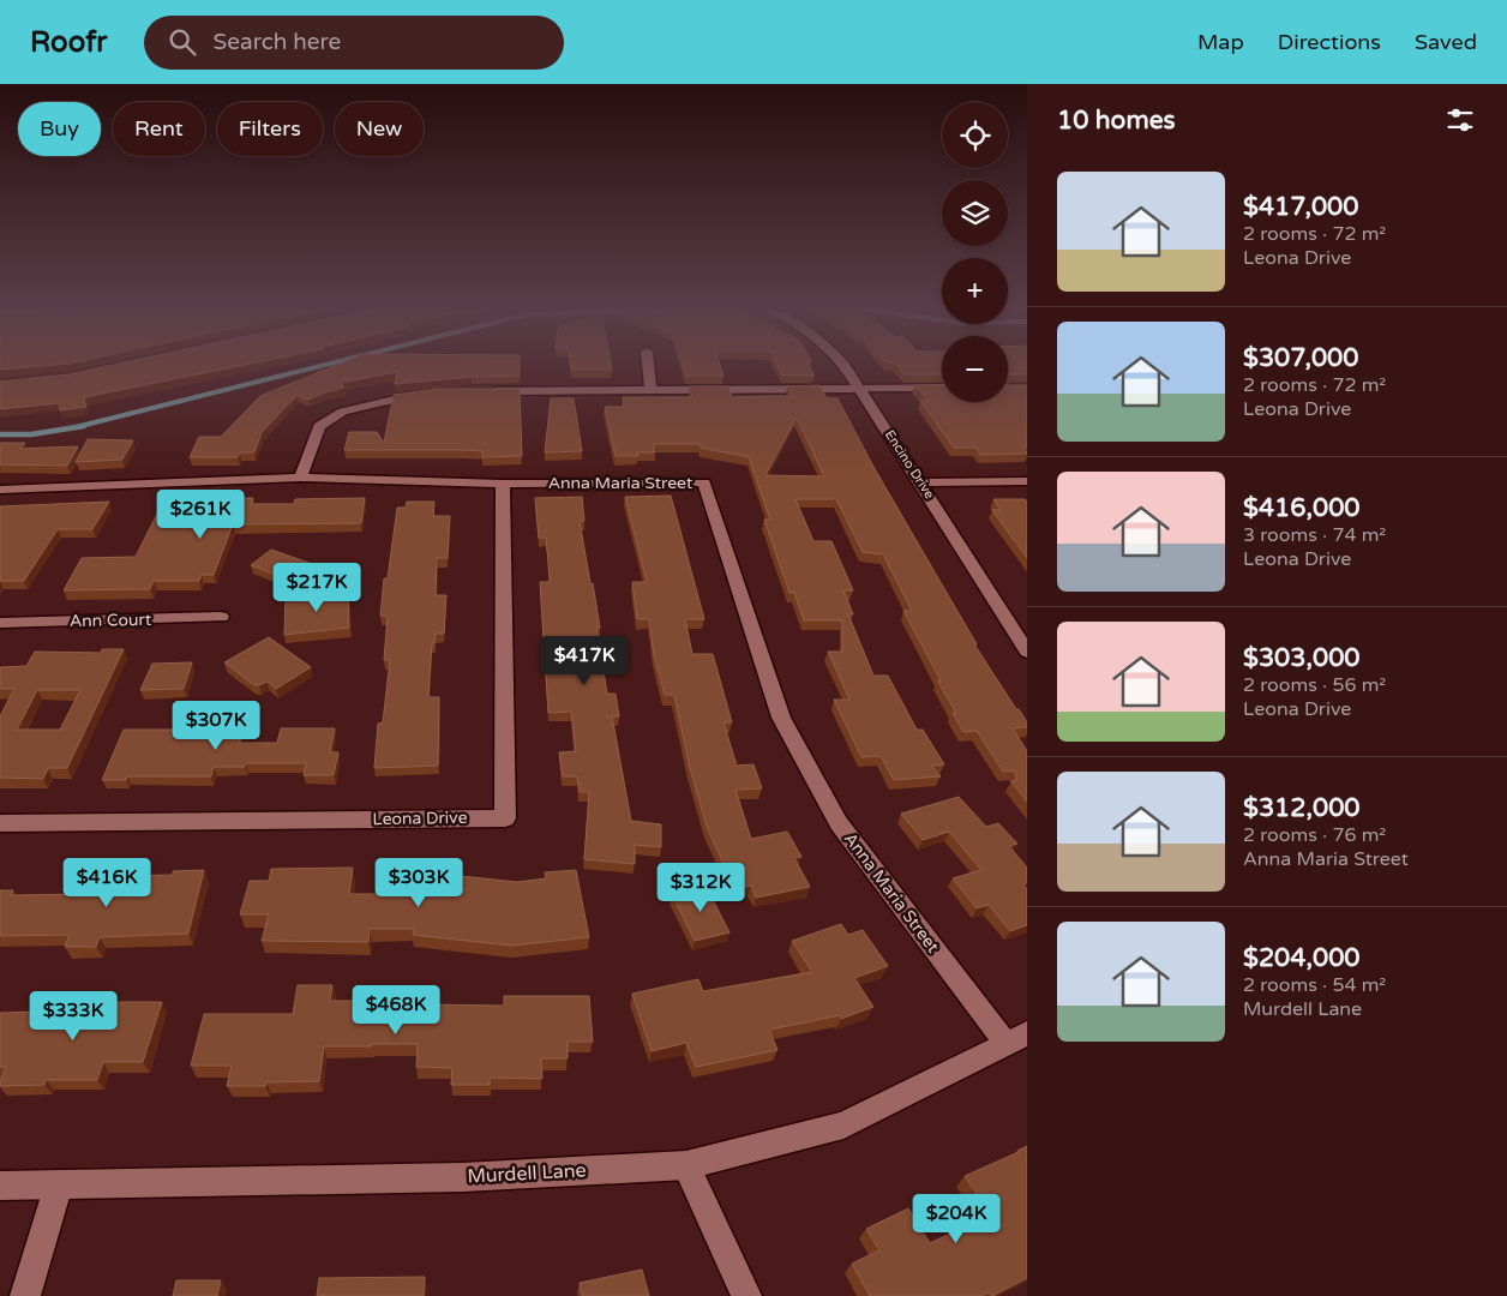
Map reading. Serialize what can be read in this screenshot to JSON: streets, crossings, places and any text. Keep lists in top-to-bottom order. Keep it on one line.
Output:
{"streets":{"street":["Encino Drive","Anna Maria Street","Ann Court","Leona Drive","Murdell Lane"]},"crossings":[["Anna Maria Street","Leona Drive"],["Anna Maria Street","Murdell Lane"]],"page":{"header":"Roofr","search":"Search here","nav":["Map","Directions","Saved"],"heading":"10 homes","map_buttons":["+","−"],"chip":["Buy","Rent","Filters","New"],"list":[{"name":"$417,000","note":"2 rooms · 72 m² · Leona Drive"},{"name":"$307,000","note":"2 rooms · 72 m² · Leona Drive"},{"name":"$416,000","note":"3 rooms · 74 m² · Leona Drive"},{"name":"$303,000","note":"2 rooms · 56 m² · Leona Drive"},{"name":"$312,000","note":"2 rooms · 76 m² · Anna Maria Street"},{"name":"$204,000","note":"2 rooms · 54 m² · Murdell Lane"}],"price":["$261K","$217K","$417K","$307K","$416K","$303K","$312K","$468K","$333K","$204K"]}}
